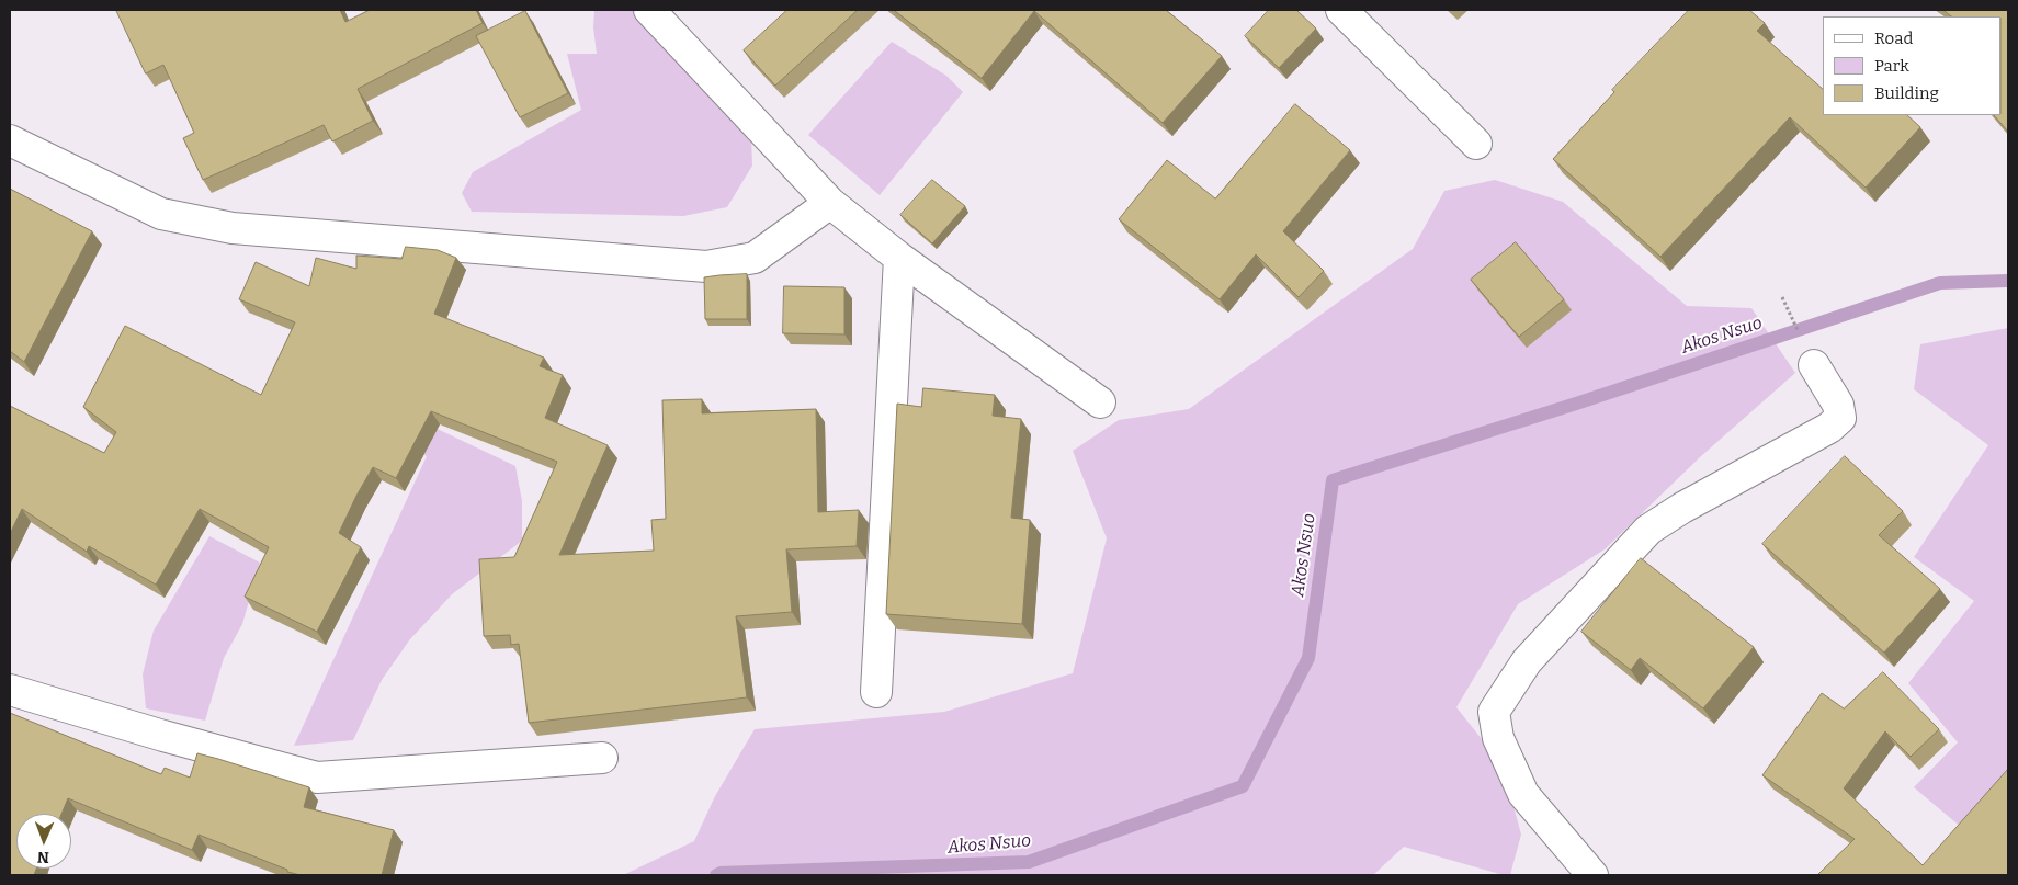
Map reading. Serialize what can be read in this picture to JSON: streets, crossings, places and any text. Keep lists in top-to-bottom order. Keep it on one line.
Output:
{"water":["Akos Nsuo"],"legend":["Road","Park","Building"],"north":"bottom"}
